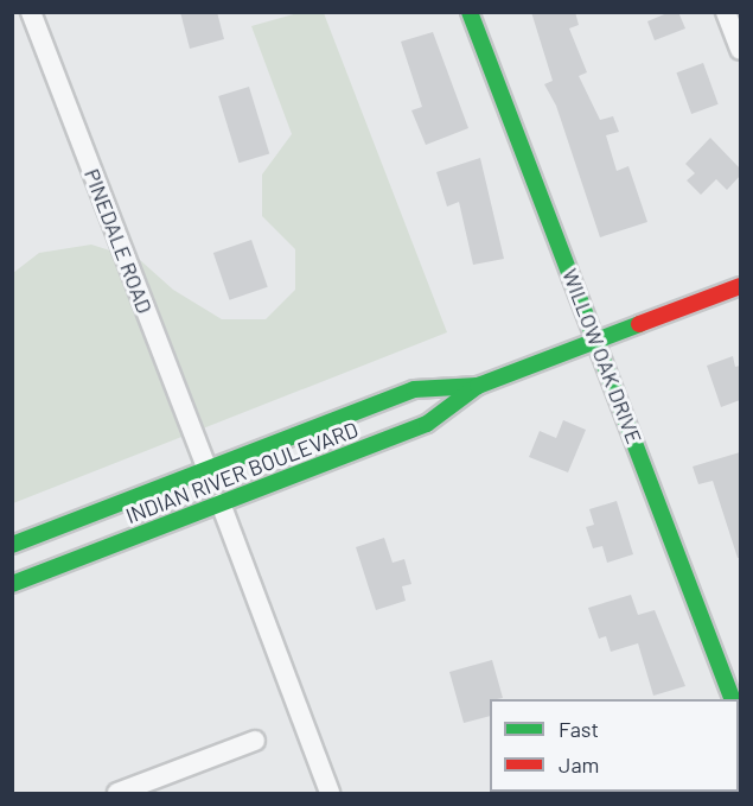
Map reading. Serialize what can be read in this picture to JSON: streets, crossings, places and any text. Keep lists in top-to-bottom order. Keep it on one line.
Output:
{"streets":{"main road":["WILLOW OAK DRIVE","INDIAN RIVER BOULEVARD"],"street":["PINEDALE ROAD"]},"crossings":[["PINEDALE ROAD","INDIAN RIVER BOULEVARD"],["WILLOW OAK DRIVE","INDIAN RIVER BOULEVARD"]],"legend":["Fast","Jam"]}
